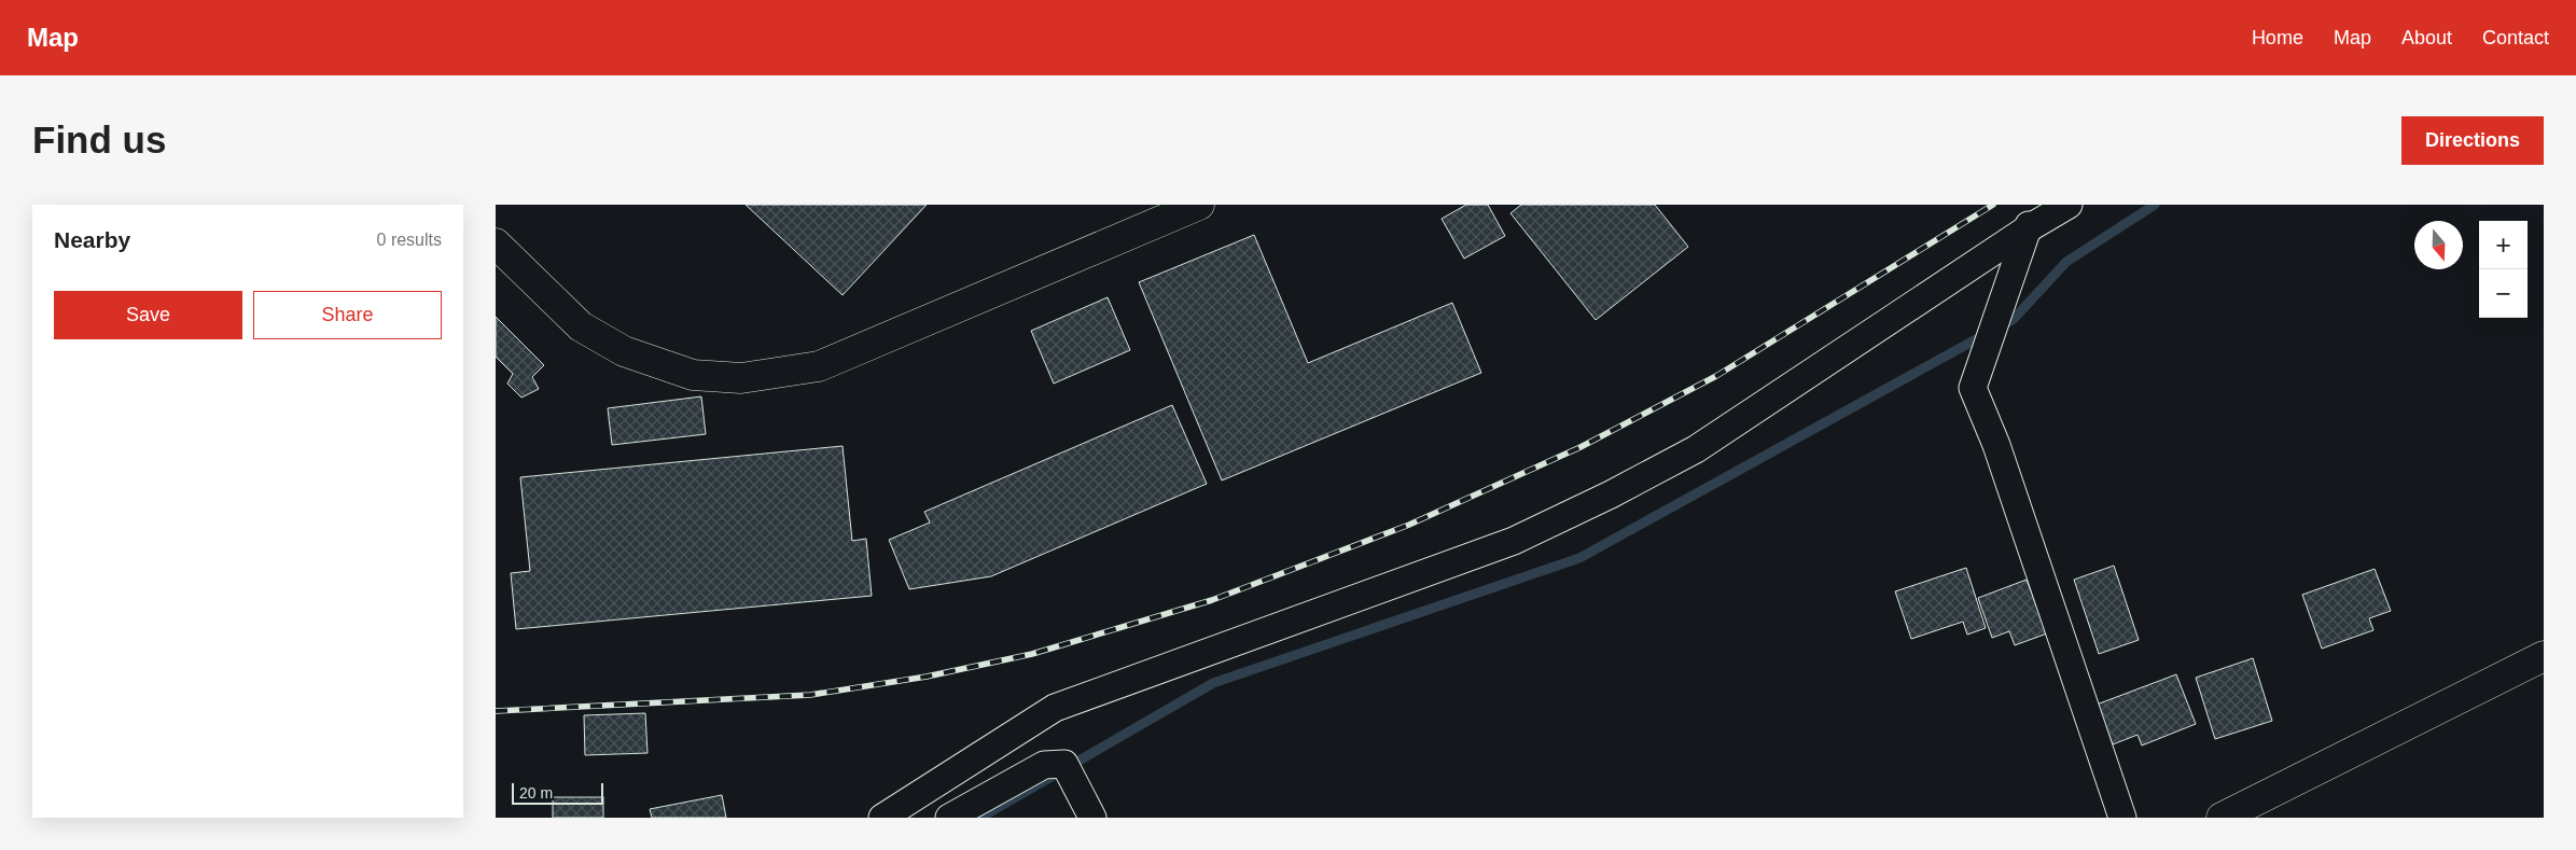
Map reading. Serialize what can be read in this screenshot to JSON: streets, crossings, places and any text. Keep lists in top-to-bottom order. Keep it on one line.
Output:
{"scale_bar":"20 m","north":"bottom","page":{"header":"Map","nav":["Home","Map","About","Contact"],"buttons":["Directions",["Save","Share"]],"title":"Find us","heading":["Nearby","0 results"],"map_buttons":["+","−"],"scale":"20 m"}}
